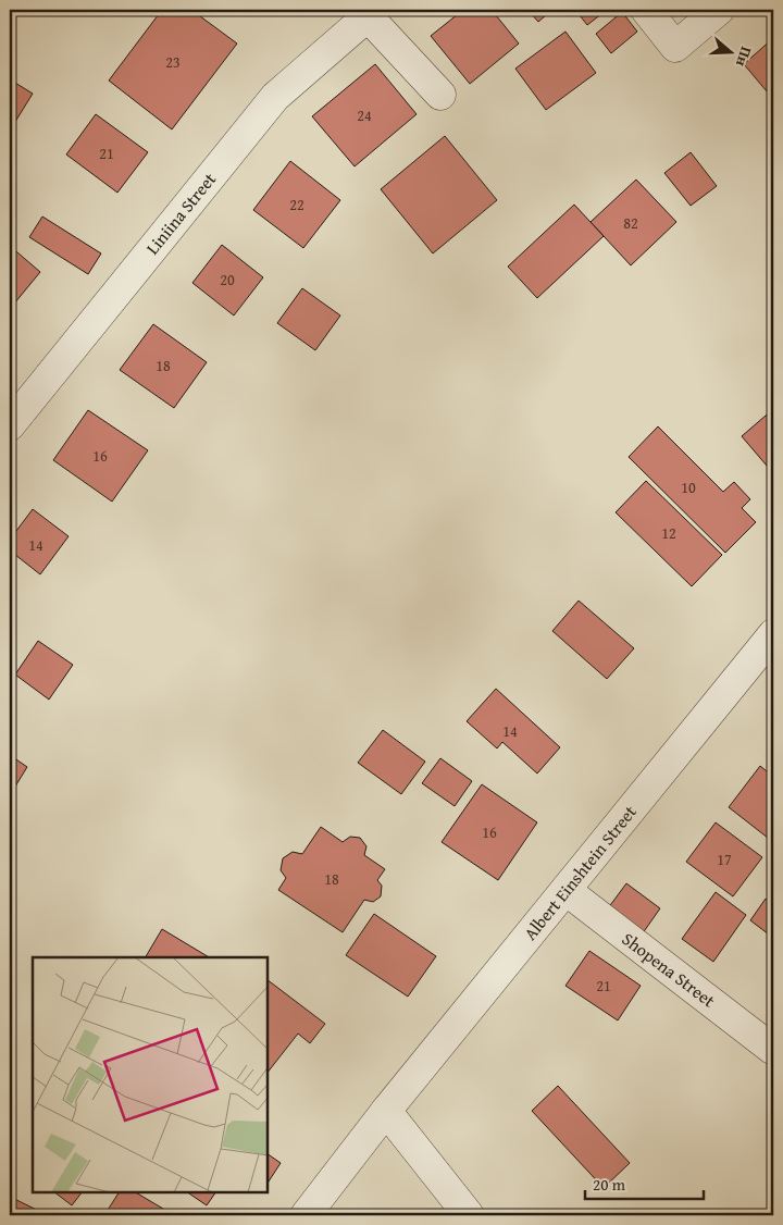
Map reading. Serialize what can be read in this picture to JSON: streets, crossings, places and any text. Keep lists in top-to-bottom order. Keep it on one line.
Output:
{"streets":{"street":["Liniina Street","Albert Einshtein Street","Shopena Street"]},"crossings":[["Albert Einshtein Street","Shopena Street"]],"house_numbers":["23","24","21","22","82","20","18","16","10","12","14","14","16","17","18","21"],"scale_bar":"20 m","north":"right"}
